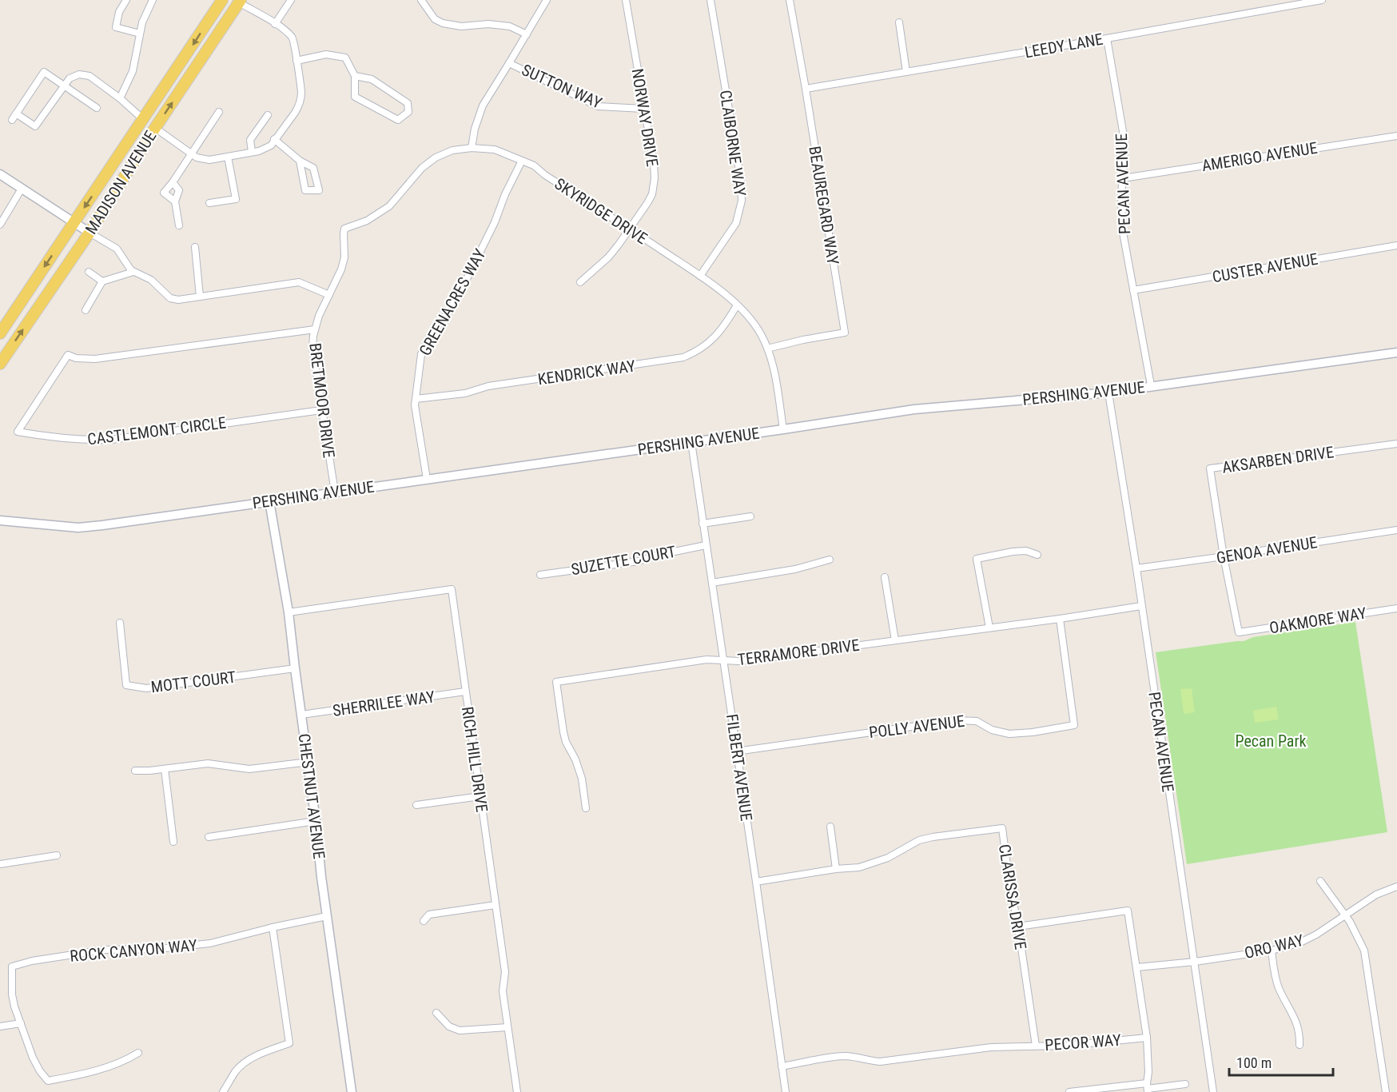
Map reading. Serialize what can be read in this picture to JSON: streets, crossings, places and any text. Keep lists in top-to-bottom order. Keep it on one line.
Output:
{"streets":{"main road":["MADISON AVENUE"],"street":["LEEDY LANE","SUTTON WAY","NORWAY DRIVE","CLAIBORNE WAY","AMERIGO AVENUE","PECAN AVENUE","BEAUREGARD WAY","SKYRIDGE DRIVE","CUSTER AVENUE","GREENACRES WAY","KENDRICK WAY","PERSHING AVENUE","BRETMOOR DRIVE","CASTLEMONT CIRCLE","AKSARBEN DRIVE","GENOA AVENUE","SUZETTE COURT","OAKMORE WAY","TERRAMORE DRIVE","MOTT COURT","SHERRILEE WAY","POLLY AVENUE","RICH HILL DRIVE","FILBERT AVENUE","CHESTNUT AVENUE","CLARISSA DRIVE","ORO WAY","ROCK CANYON WAY","PECOR WAY"]},"crossings":[["LEEDY LANE","PECAN AVENUE"],["LEEDY LANE","BEAUREGARD WAY"],["SUTTON WAY","NORWAY DRIVE"],["NORWAY DRIVE","SKYRIDGE DRIVE"],["CLAIBORNE WAY","SKYRIDGE DRIVE"],["AMERIGO AVENUE","PECAN AVENUE"],["PECAN AVENUE","CUSTER AVENUE"],["PECAN AVENUE","PERSHING AVENUE"],["PECAN AVENUE","GENOA AVENUE"],["PECAN AVENUE","TERRAMORE DRIVE"],["PECAN AVENUE","ORO WAY"],["BEAUREGARD WAY","SKYRIDGE DRIVE"],["SKYRIDGE DRIVE","GREENACRES WAY"],["SKYRIDGE DRIVE","KENDRICK WAY"],["SKYRIDGE DRIVE","PERSHING AVENUE"],["SKYRIDGE DRIVE","BRETMOOR DRIVE"],["GREENACRES WAY","KENDRICK WAY"],["GREENACRES WAY","PERSHING AVENUE"],["PERSHING AVENUE","BRETMOOR DRIVE"],["PERSHING AVENUE","FILBERT AVENUE"],["PERSHING AVENUE","CHESTNUT AVENUE"],["BRETMOOR DRIVE","CASTLEMONT CIRCLE"],["AKSARBEN DRIVE","GENOA AVENUE"],["AKSARBEN DRIVE","OAKMORE WAY"],["SUZETTE COURT","FILBERT AVENUE"],["TERRAMORE DRIVE","POLLY AVENUE"],["TERRAMORE DRIVE","FILBERT AVENUE"],["MOTT COURT","CHESTNUT AVENUE"],["SHERRILEE WAY","RICH HILL DRIVE"],["SHERRILEE WAY","CHESTNUT AVENUE"],["POLLY AVENUE","FILBERT AVENUE"],["RICH HILL DRIVE","CHESTNUT AVENUE"],["FILBERT AVENUE","CLARISSA DRIVE"],["FILBERT AVENUE","PECOR WAY"],["CHESTNUT AVENUE","ROCK CANYON WAY"],["CLARISSA DRIVE","PECOR WAY"]],"parks":["Pecan Park"],"scale_bar":"100 m"}
